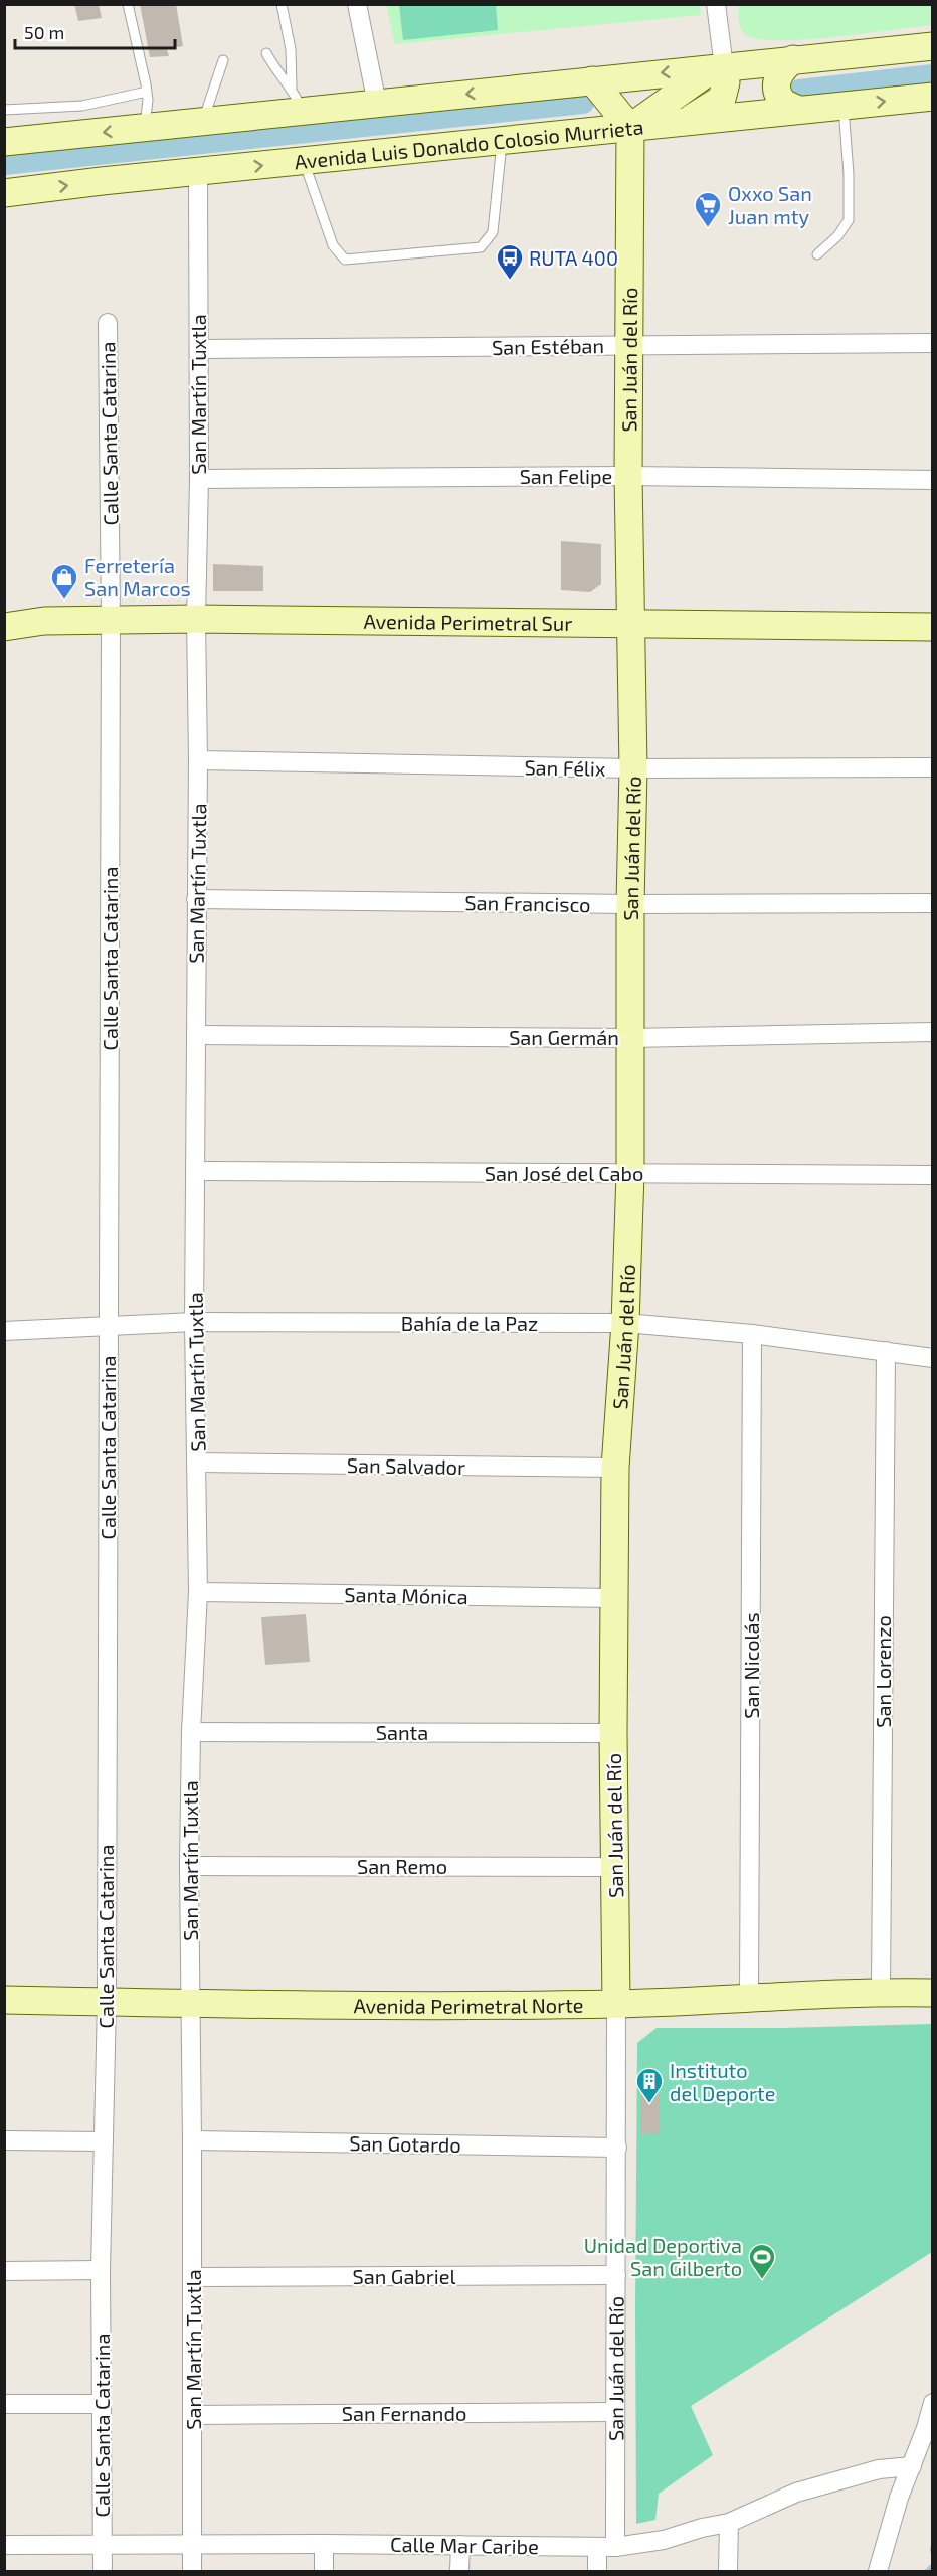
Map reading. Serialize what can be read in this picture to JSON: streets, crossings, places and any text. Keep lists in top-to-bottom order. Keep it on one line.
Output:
{"streets":{"street":["Avenida Luis Donaldo Colosio Murrieta","San Estéban","San Juán del Río","San Martín Tuxtla","Calle Santa Catarina","San Felipe","Avenida Perimetral Sur","San Félix","San Francisco","San Germán","San José del Cabo","Bahía de la Paz","San Salvador","Santa Mónica","San Nicolás","San Lorenzo","Santa","San Remo","Avenida Perimetral Norte","San Gotardo","San Gabriel","San Fernando","Calle Mar Caribe"]},"crossings":[["Avenida Luis Donaldo Colosio Murrieta","San Juán del Río"],["Avenida Luis Donaldo Colosio Murrieta","San Martín Tuxtla"],["San Estéban","San Juán del Río"],["San Estéban","San Martín Tuxtla"],["San Juán del Río","San Felipe"],["San Juán del Río","Avenida Perimetral Sur"],["San Juán del Río","San Félix"],["San Juán del Río","San Francisco"],["San Juán del Río","San Germán"],["San Juán del Río","San José del Cabo"],["San Juán del Río","Bahía de la Paz"],["San Juán del Río","San Salvador"],["San Juán del Río","Santa Mónica"],["San Juán del Río","Santa"],["San Juán del Río","San Remo"],["San Juán del Río","Avenida Perimetral Norte"],["San Juán del Río","San Gotardo"],["San Juán del Río","San Gabriel"],["San Juán del Río","San Fernando"],["San Juán del Río","Calle Mar Caribe"],["San Martín Tuxtla","San Felipe"],["San Martín Tuxtla","Avenida Perimetral Sur"],["San Martín Tuxtla","San Félix"],["San Martín Tuxtla","San Francisco"],["San Martín Tuxtla","San Germán"],["San Martín Tuxtla","San José del Cabo"],["San Martín Tuxtla","Bahía de la Paz"],["San Martín Tuxtla","San Salvador"],["San Martín Tuxtla","Santa Mónica"],["San Martín Tuxtla","Santa"],["San Martín Tuxtla","San Remo"],["San Martín Tuxtla","Avenida Perimetral Norte"],["San Martín Tuxtla","San Gotardo"],["San Martín Tuxtla","San Gabriel"],["San Martín Tuxtla","San Fernando"],["San Martín Tuxtla","Calle Mar Caribe"],["Calle Santa Catarina","Avenida Perimetral Sur"],["Calle Santa Catarina","Bahía de la Paz"],["Calle Santa Catarina","Avenida Perimetral Norte"],["Calle Santa Catarina","Calle Mar Caribe"],["Bahía de la Paz","San Nicolás"],["Bahía de la Paz","San Lorenzo"],["San Nicolás","Avenida Perimetral Norte"],["San Lorenzo","Avenida Perimetral Norte"]],"places":{"supermarket":["Oxxo San Juan mty"],"bus stop":["RUTA 400"],"shop":["Ferretería San Marcos"],"building":["Instituto del Deporte"],"sports":["Unidad Deportiva San Gilberto"]},"scale_bar":"50 m"}
